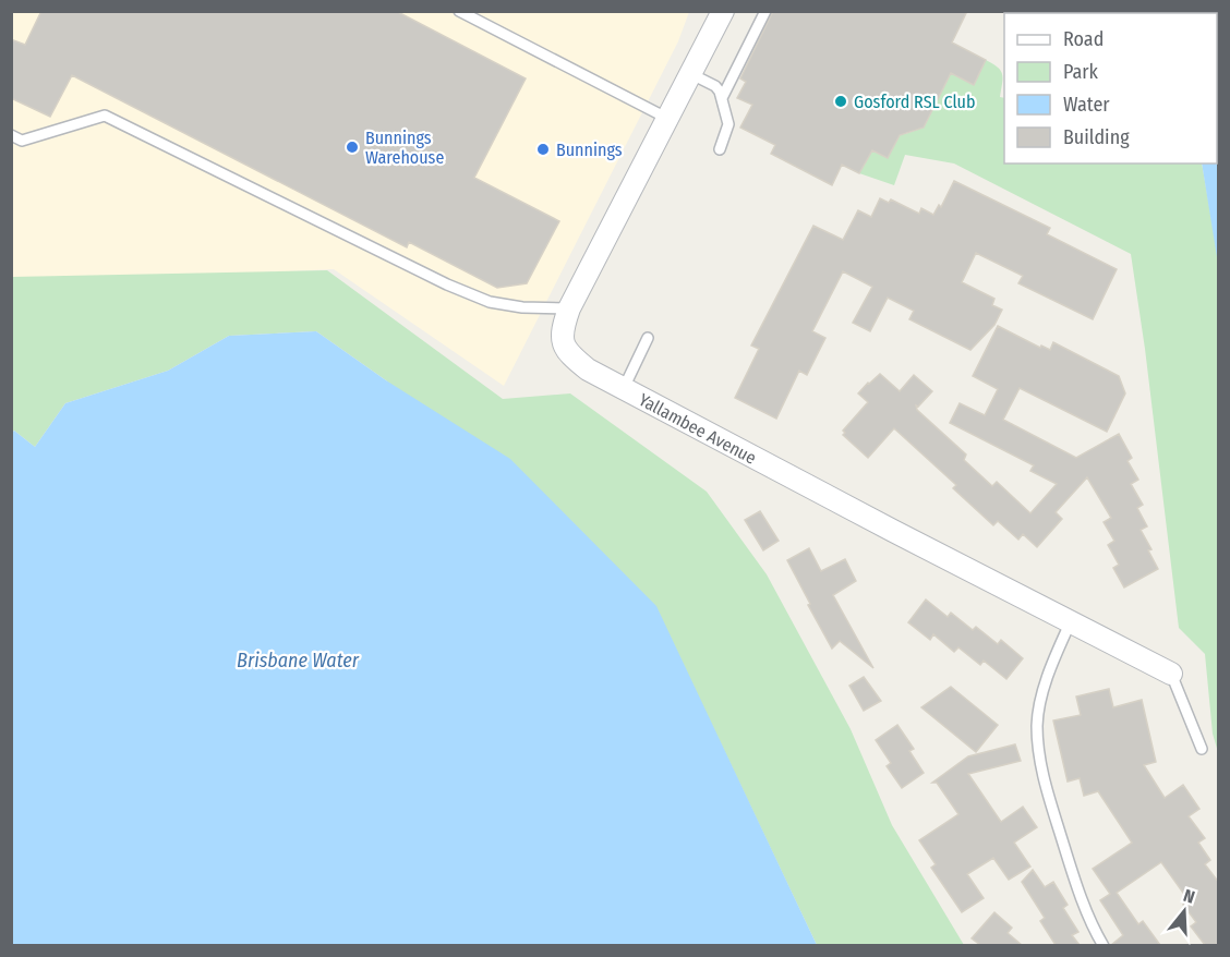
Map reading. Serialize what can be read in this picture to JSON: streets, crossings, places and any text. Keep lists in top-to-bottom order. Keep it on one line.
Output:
{"streets":{"street":["Yallambee Avenue"]},"water":["Brisbane Water"],"places":["Gosford RSL Club","Bunnings Warehouse","Bunnings"],"legend":["Road","Park","Water","Building"],"north":"top"}
